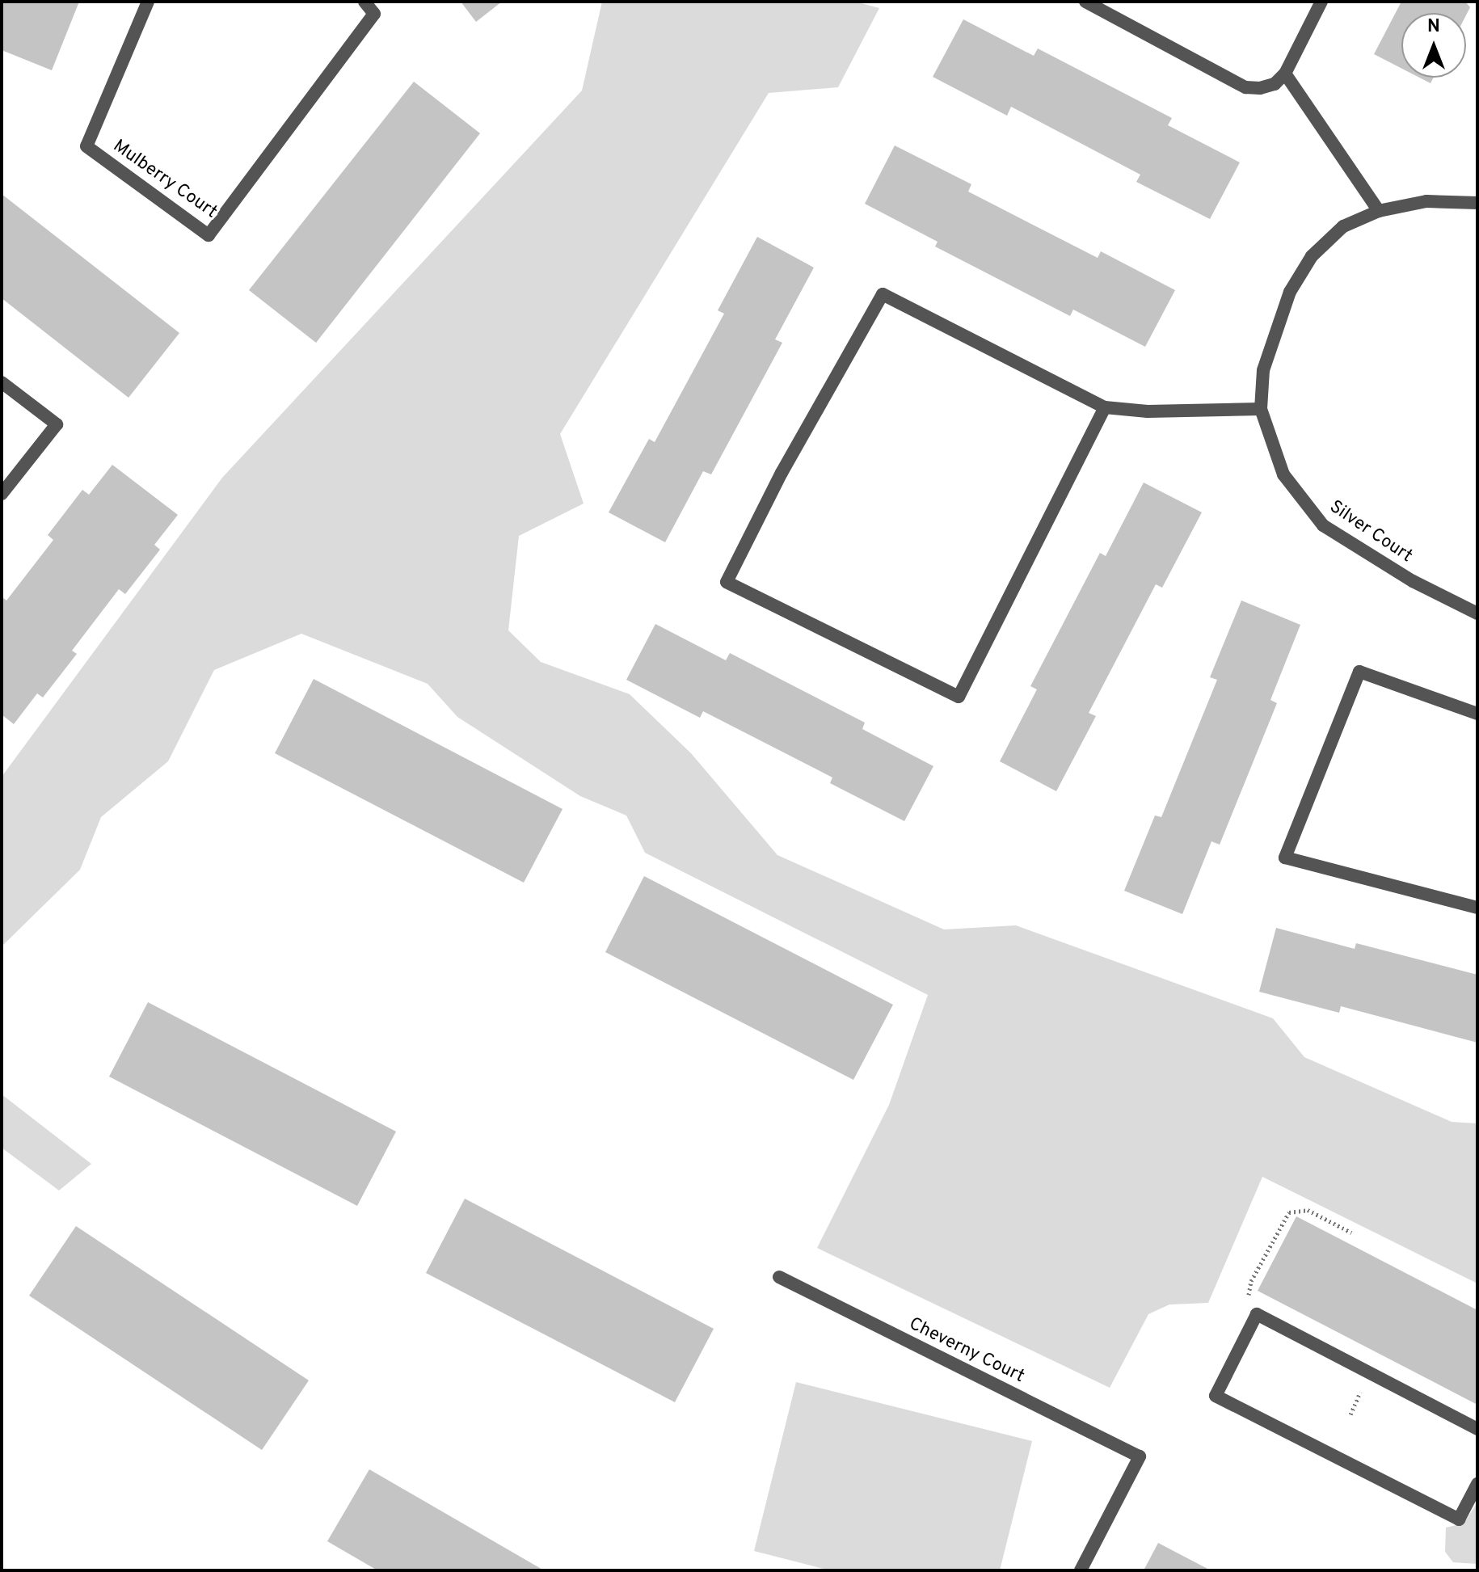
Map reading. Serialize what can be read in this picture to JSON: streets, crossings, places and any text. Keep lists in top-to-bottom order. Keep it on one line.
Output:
{"streets":{"street":["Mulberry Court","Silver Court","Cheverny Court"]},"north":"top"}
